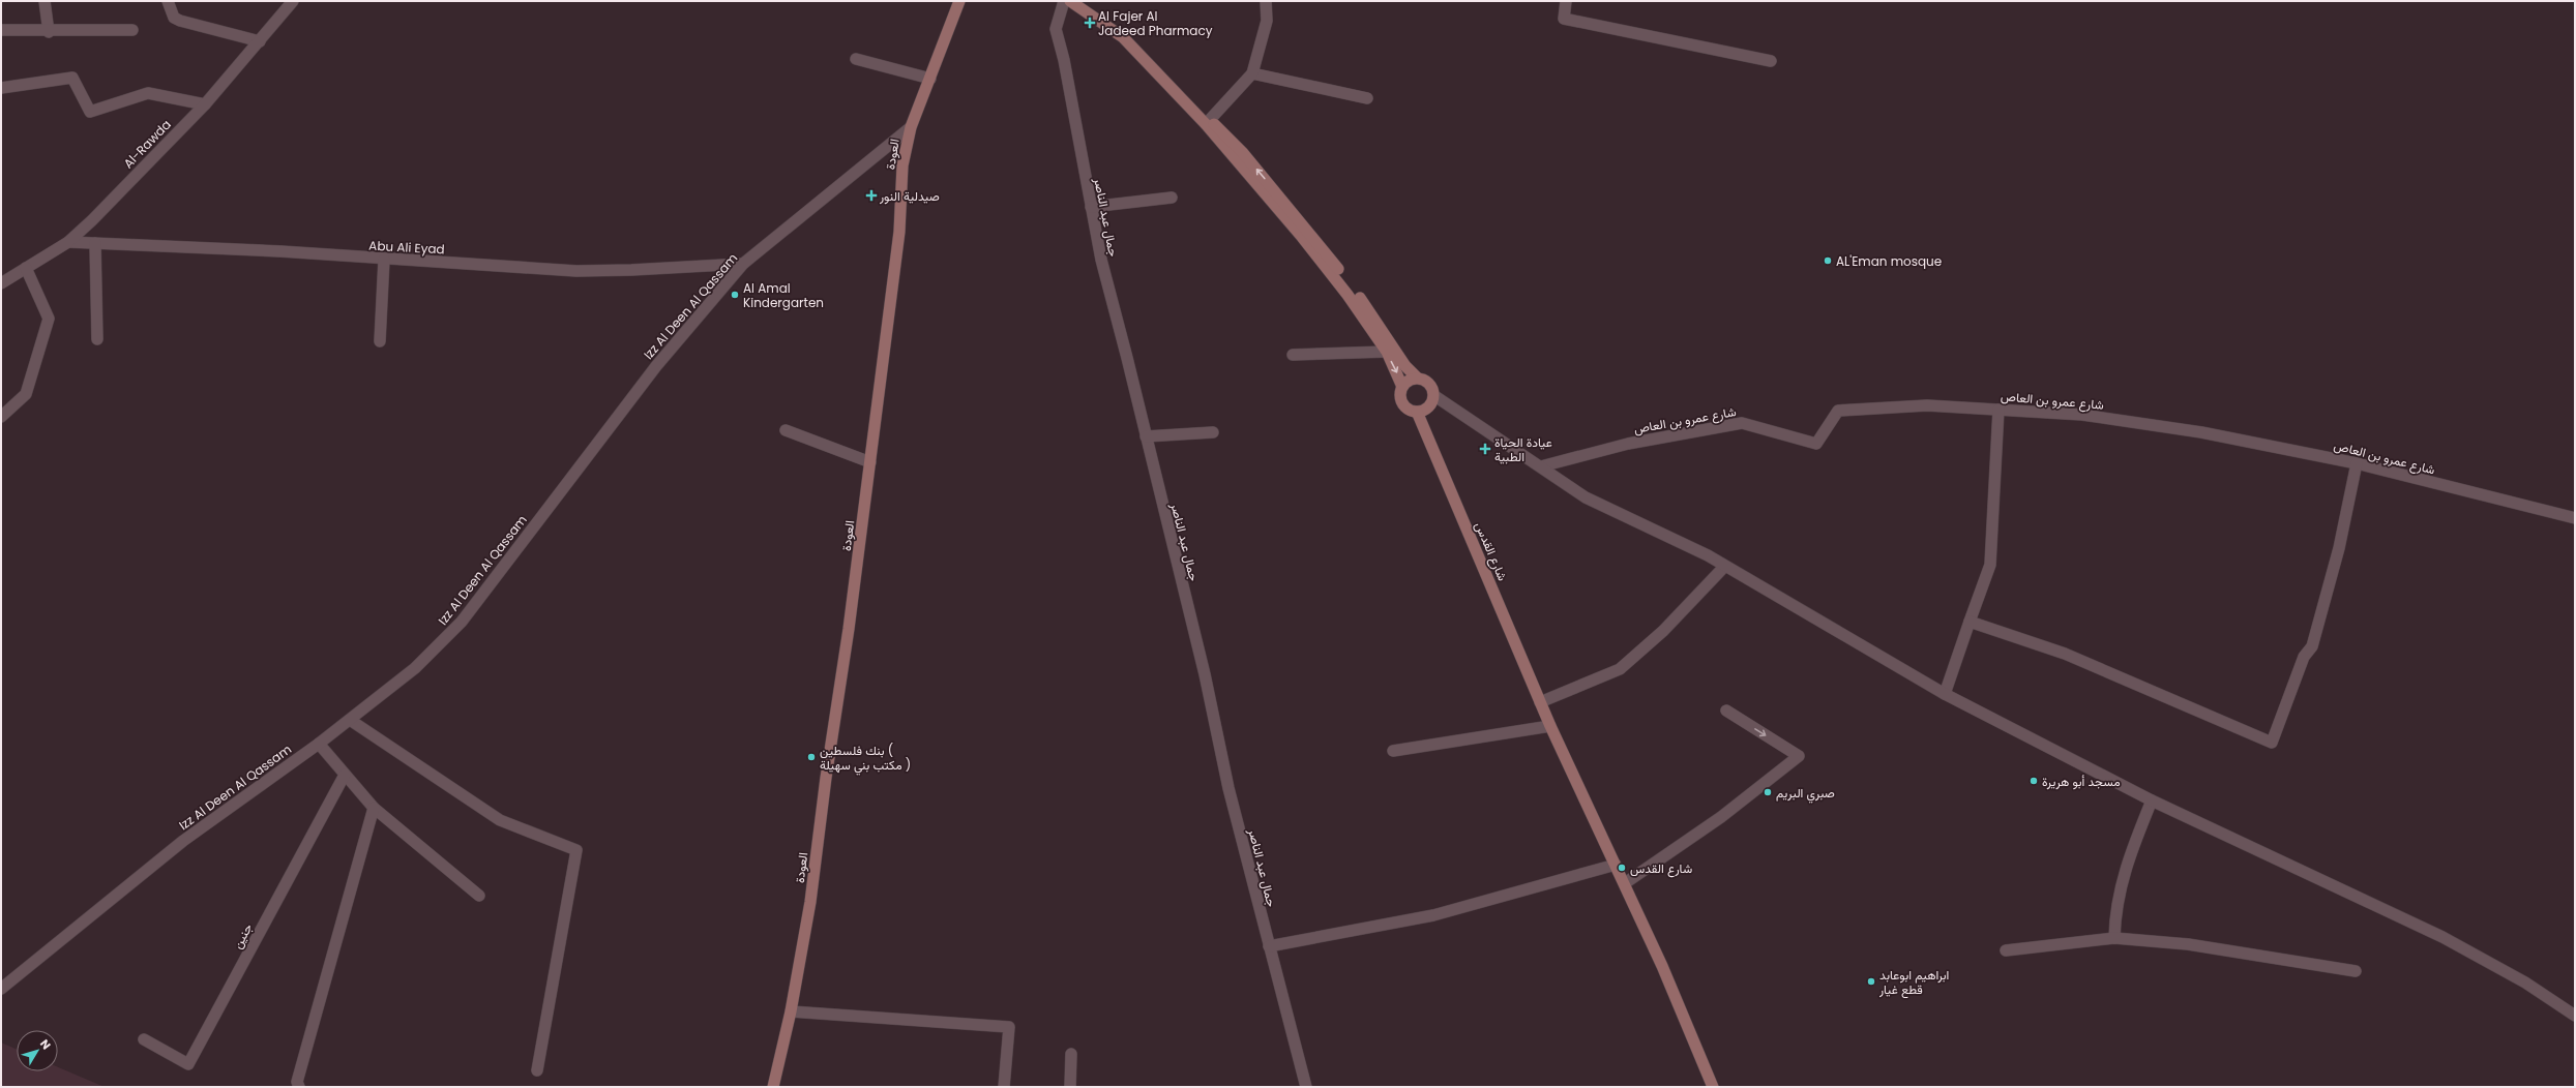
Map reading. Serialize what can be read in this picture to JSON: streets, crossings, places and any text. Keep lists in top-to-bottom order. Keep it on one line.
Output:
{"streets":{"main road":["العودة","شارع القدس"],"street":["Al-Rawda","جمال عبد الناصر","Abu Ali Eyad","Izz Al Deen Al Qassam","شارع عمرو بن العاص","جنين"]},"crossings":[["Al-Rawda","Abu Ali Eyad"],["العودة","Izz Al Deen Al Qassam"],["Abu Ali Eyad","Izz Al Deen Al Qassam"]],"places":{"health":["Al Fajer Al Jadeed Pharmacy","صيدلية النور","عيادة الحياة الطبية"],"other":["AL'Eman mosque","Al Amal Kindergarten","بنك فلسطين ( مكتب بني سهيلة )","مسجد أبو هريرة","صبري البريم","شارع القدس","ابراهيم ابوعابد قطع غيار"]},"north":"top right"}
